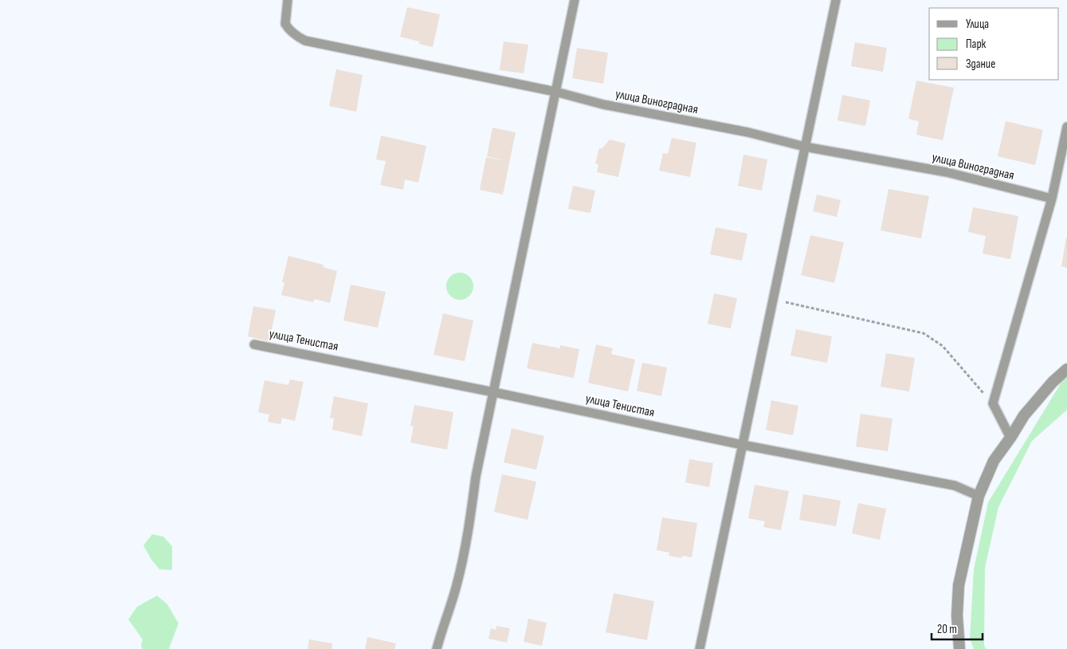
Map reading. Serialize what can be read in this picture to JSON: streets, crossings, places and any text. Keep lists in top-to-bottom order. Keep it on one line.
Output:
{"streets":{"lane":["улица Виноградная","улица Тенистая"]},"legend":["Улица","Парк","Здание"],"scale_bar":"20 m"}
